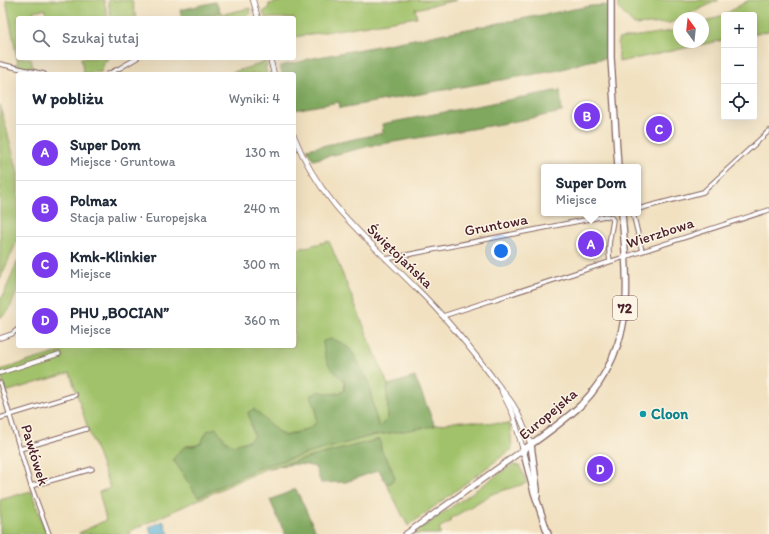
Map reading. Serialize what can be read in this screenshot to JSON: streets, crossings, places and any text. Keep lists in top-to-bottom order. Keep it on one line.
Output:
{"streets":{"main road":["Świętojańska","72","Europejska"],"street":["Gruntowa","Wierzbowa","Pawłówek"]},"crossings":[["Gruntowa","Wierzbowa"],["Gruntowa","Świętojańska"],["Wierzbowa","Świętojańska"],["Wierzbowa","Europejska"],["Świętojańska","Europejska"]],"places":["Cloon"],"north":"top","page":{"map_buttons":["+","−"],"search":"Szukaj tutaj","heading":["W pobliżu","Wyniki: 4"],"pins":["B","C","A","D"],"list":[{"mark":"A","name":"Super Dom","note":"Miejsce · Gruntowa","value":"130 m"},{"mark":"B","name":"Polmax","note":"Stacja paliw · Europejska","value":"240 m"},{"mark":"C","name":"Kmk-Klinkier","note":"Miejsce","value":"300 m"},{"mark":"D","name":"PHU „BOCIAN”","note":"Miejsce","value":"360 m"}],"popup":["Super Dom","Miejsce"]}}
